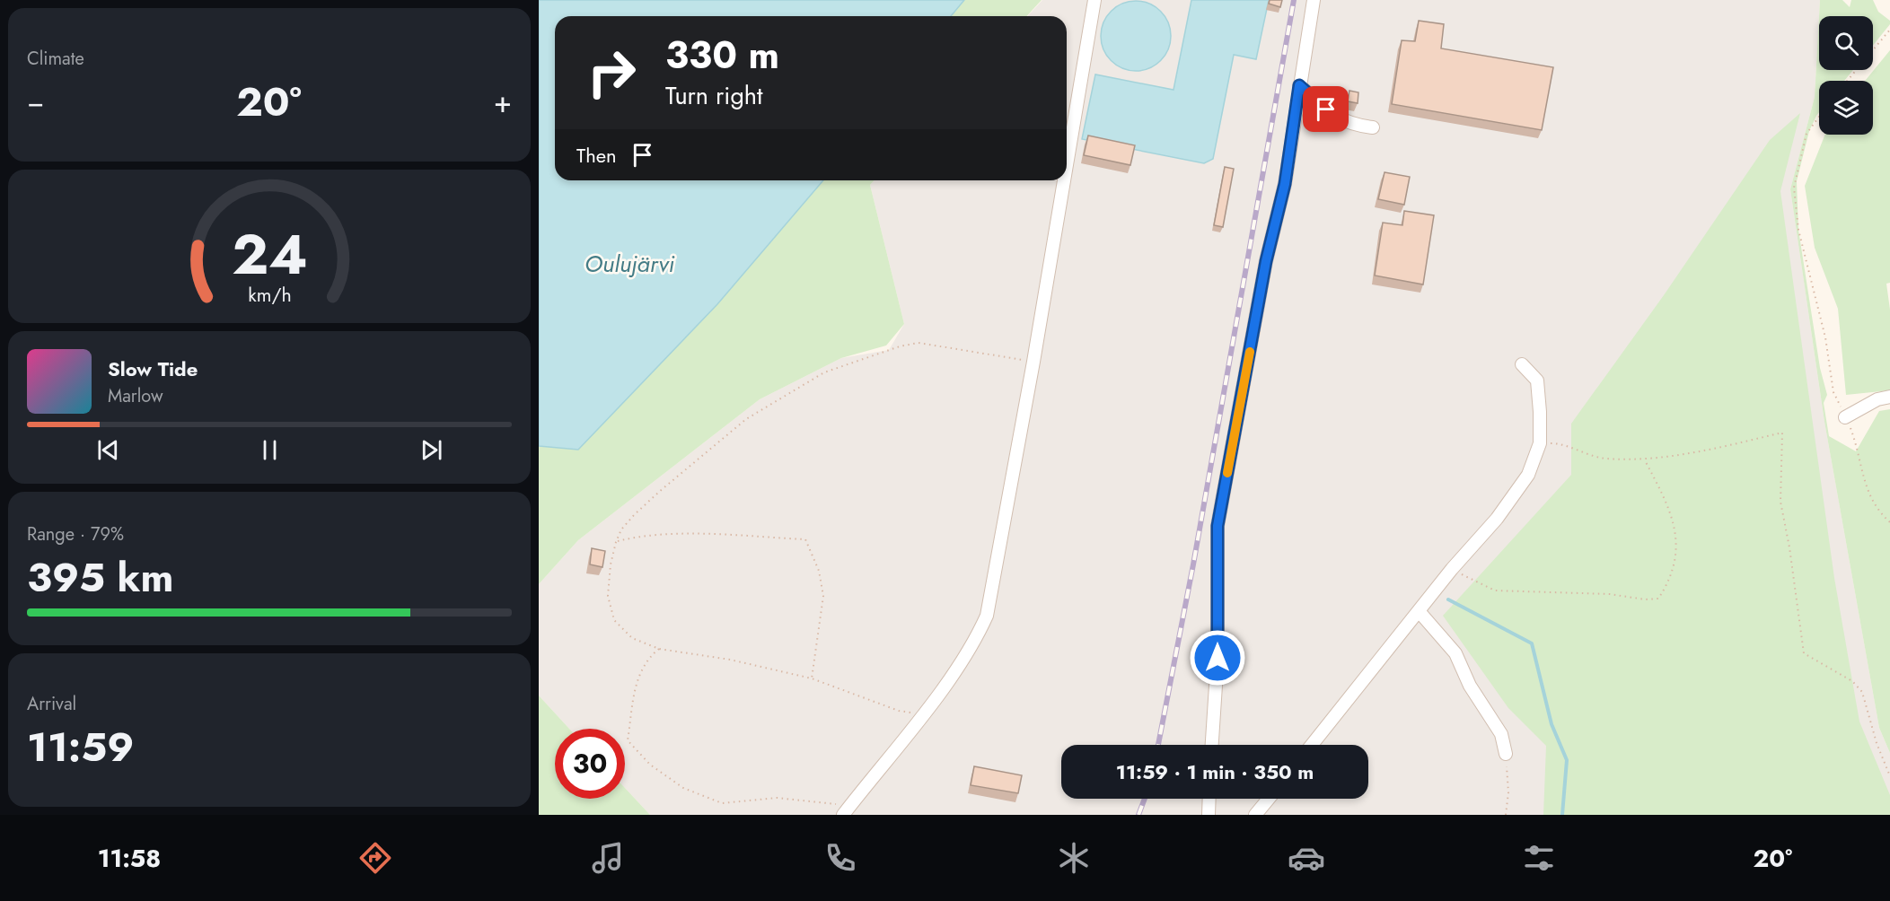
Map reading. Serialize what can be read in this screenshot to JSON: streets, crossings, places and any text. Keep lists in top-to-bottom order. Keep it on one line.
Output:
{"water":["Oulujärvi"],"page":{"tile":["Climate",["Range · 79%","395 km"],["Arrival","11:59"]],"turn":["330 m","Turn right"],"heat":["−","20°","+"],"then":"Then","song":["Slow Tide","Marlow"],"limit":"30","trip":"11:59 · 1 min · 350 m","tabs":["11:58","20°"],"gauge":["24","km/h"]}}
